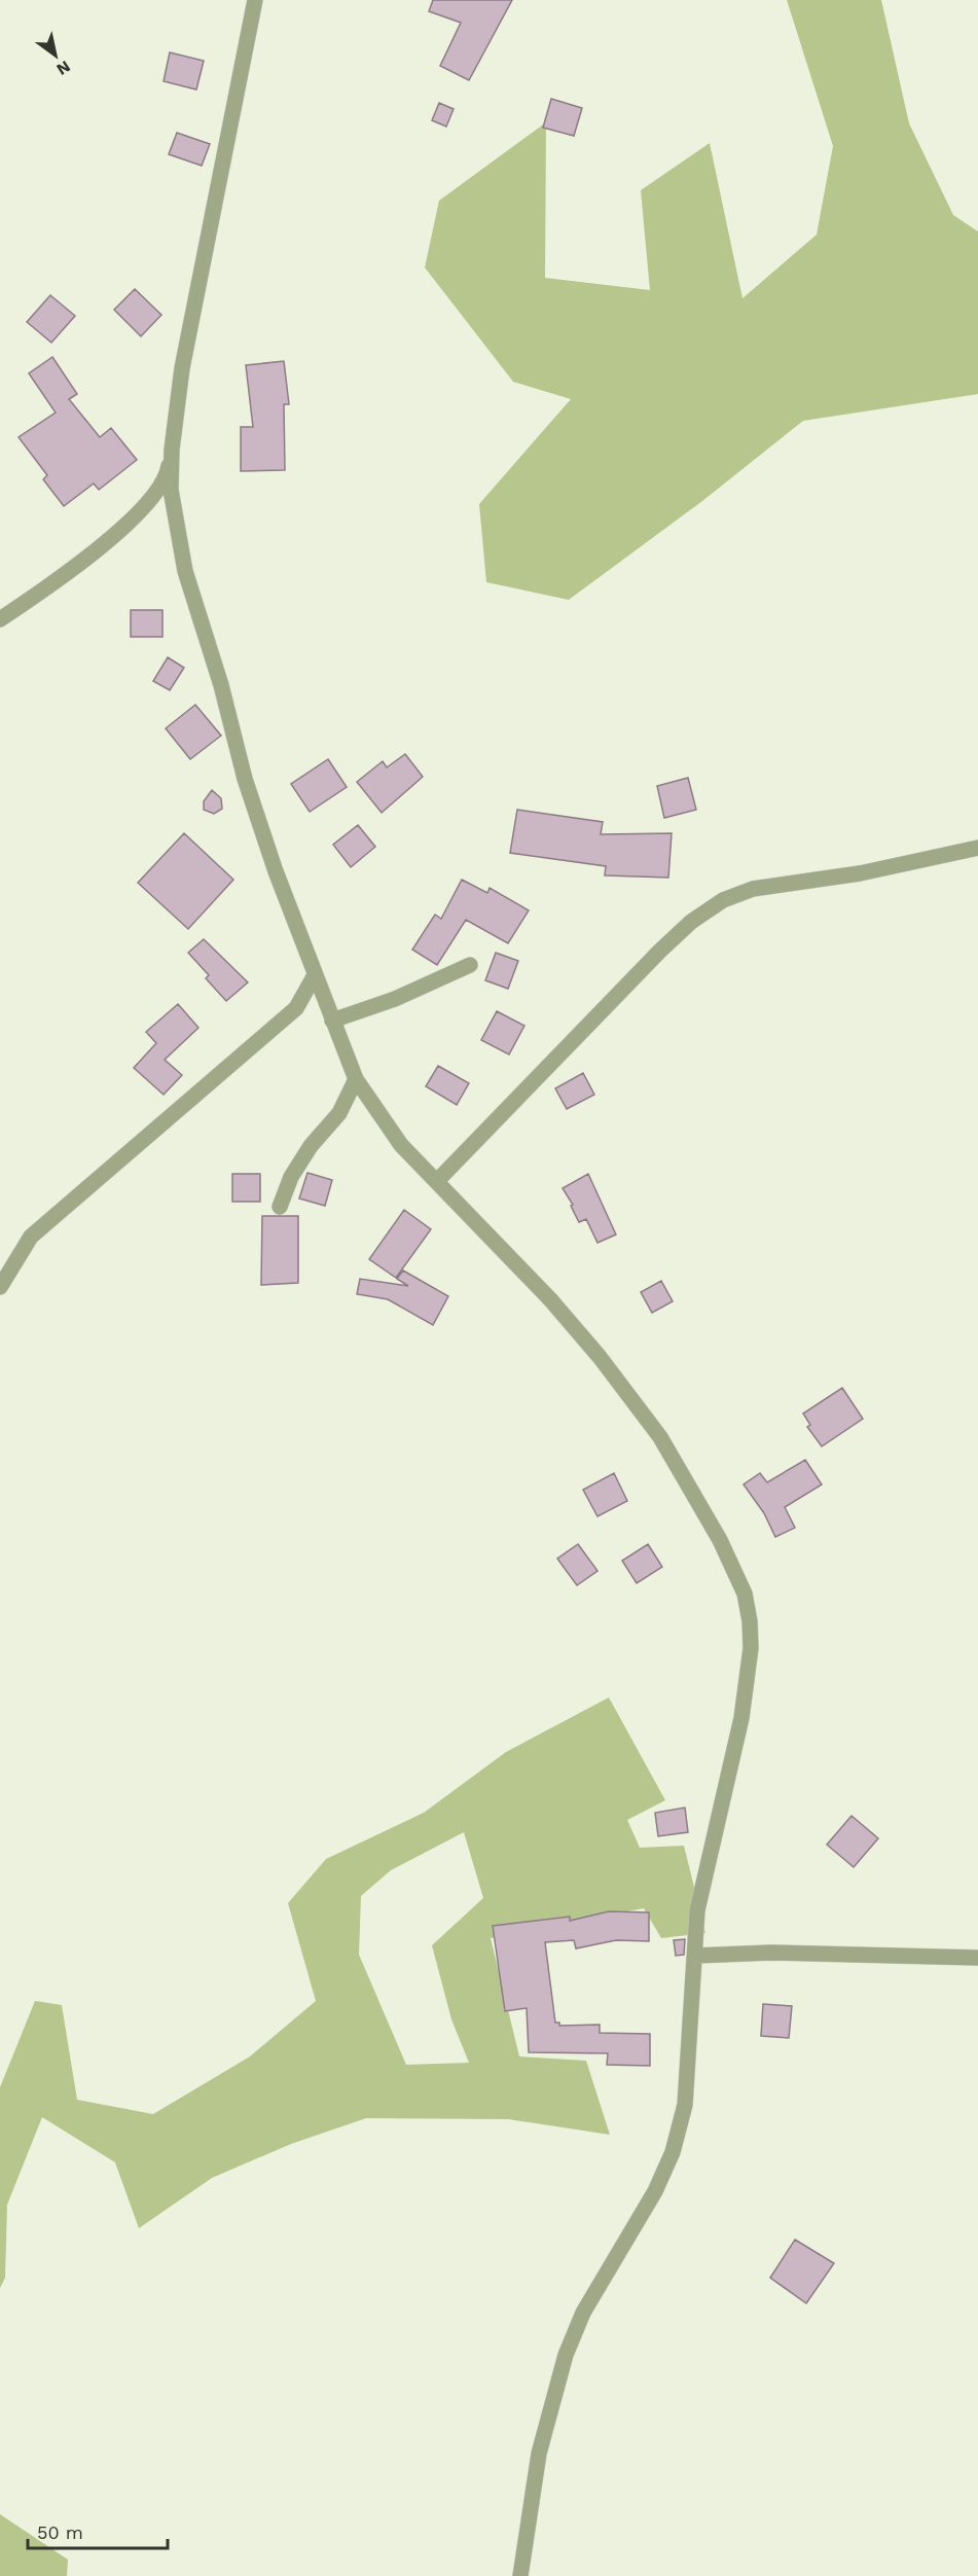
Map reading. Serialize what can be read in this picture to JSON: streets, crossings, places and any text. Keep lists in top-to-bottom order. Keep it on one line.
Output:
{"scale_bar":"50 m","north":"bottom right"}
